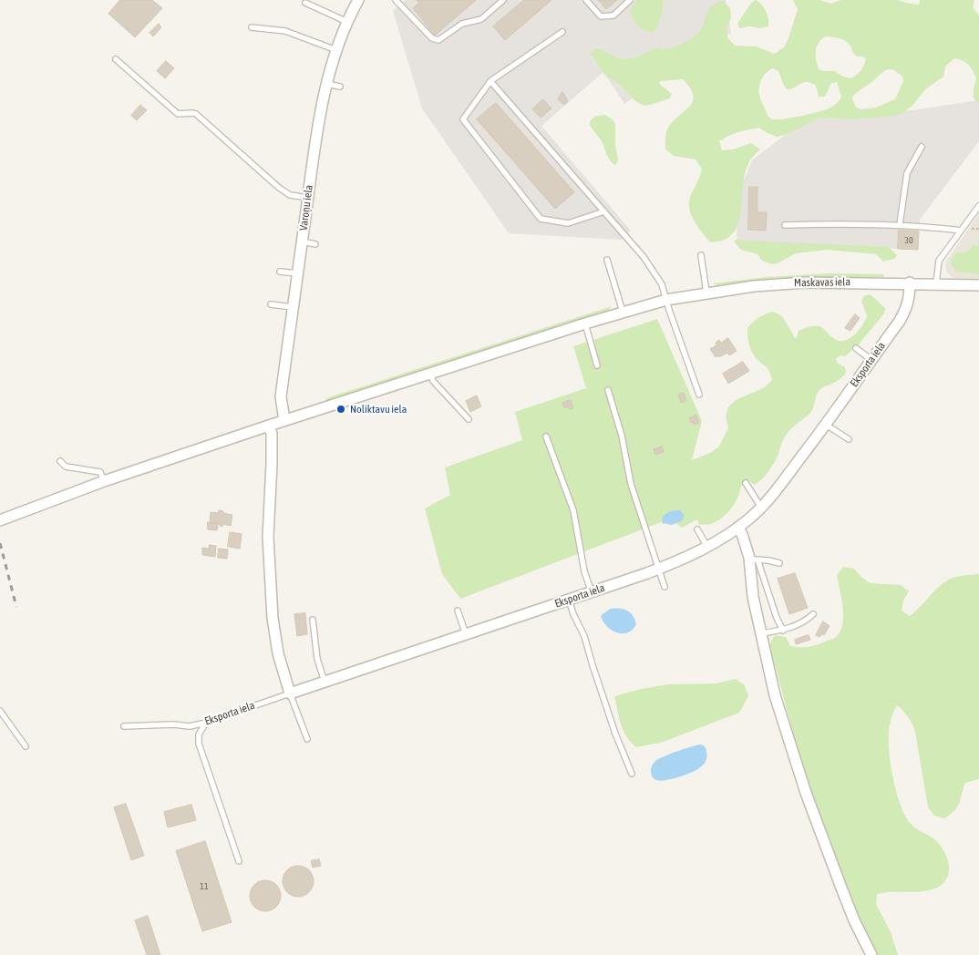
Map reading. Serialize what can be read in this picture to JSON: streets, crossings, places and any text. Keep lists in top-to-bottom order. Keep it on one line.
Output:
{"streets":{"street":["Varoņu iela","Maskavas iela","Eksporta iela"]},"crossings":[["Maskavas iela","Eksporta iela"]],"places":["Noliktavu iela"],"house_numbers":["30","11"]}
